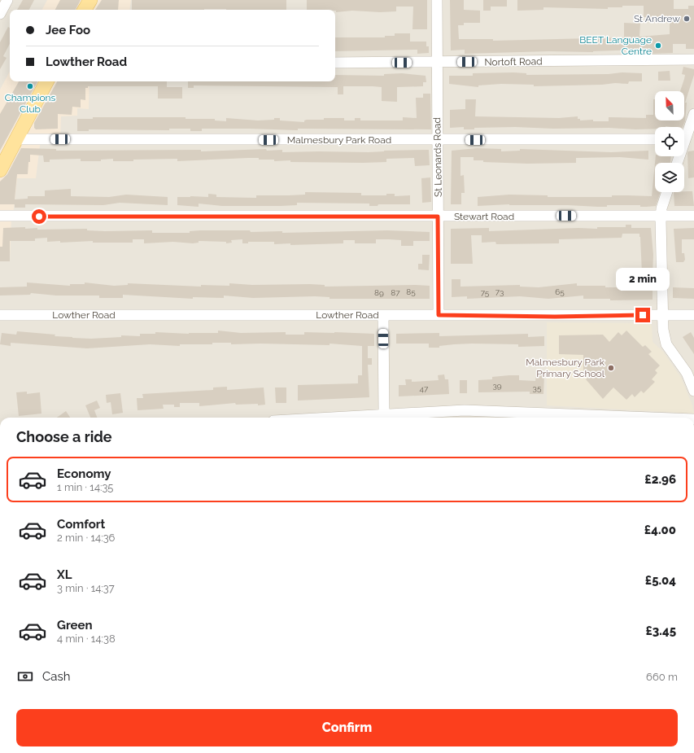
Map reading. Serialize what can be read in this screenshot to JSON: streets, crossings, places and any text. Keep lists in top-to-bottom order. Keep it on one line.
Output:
{"streets":{"street":["Nortoft Road","Malmesbury Park Road","St Leonards Road","Stewart Road","Lowther Road"]},"crossings":[["Nortoft Road","St Leonards Road"],["Malmesbury Park Road","St Leonards Road"],["St Leonards Road","Stewart Road"],["St Leonards Road","Lowther Road"]],"places":["St Andrew","BEET Language Centre","Champions Club","Malmesbury Park Primary School"],"house_numbers":["85","73","65","89","87","75","39","35","47"],"north":"top left","page":{"banner":["Jee Foo","Lowther Road"],"bubble":"2 min","heading":"Choose a ride","list":[{"name":"Economy","note":"1 min · 14:35","value":"£2.96"},{"name":"Comfort","note":"2 min · 14:36","value":"£4.00"},{"name":"XL","note":"3 min · 14:37","value":"£5.04"},{"name":"Green","note":"4 min · 14:38","value":"£3.45"}],"pay":["Cash","660 m"],"buttons":"Confirm"}}
